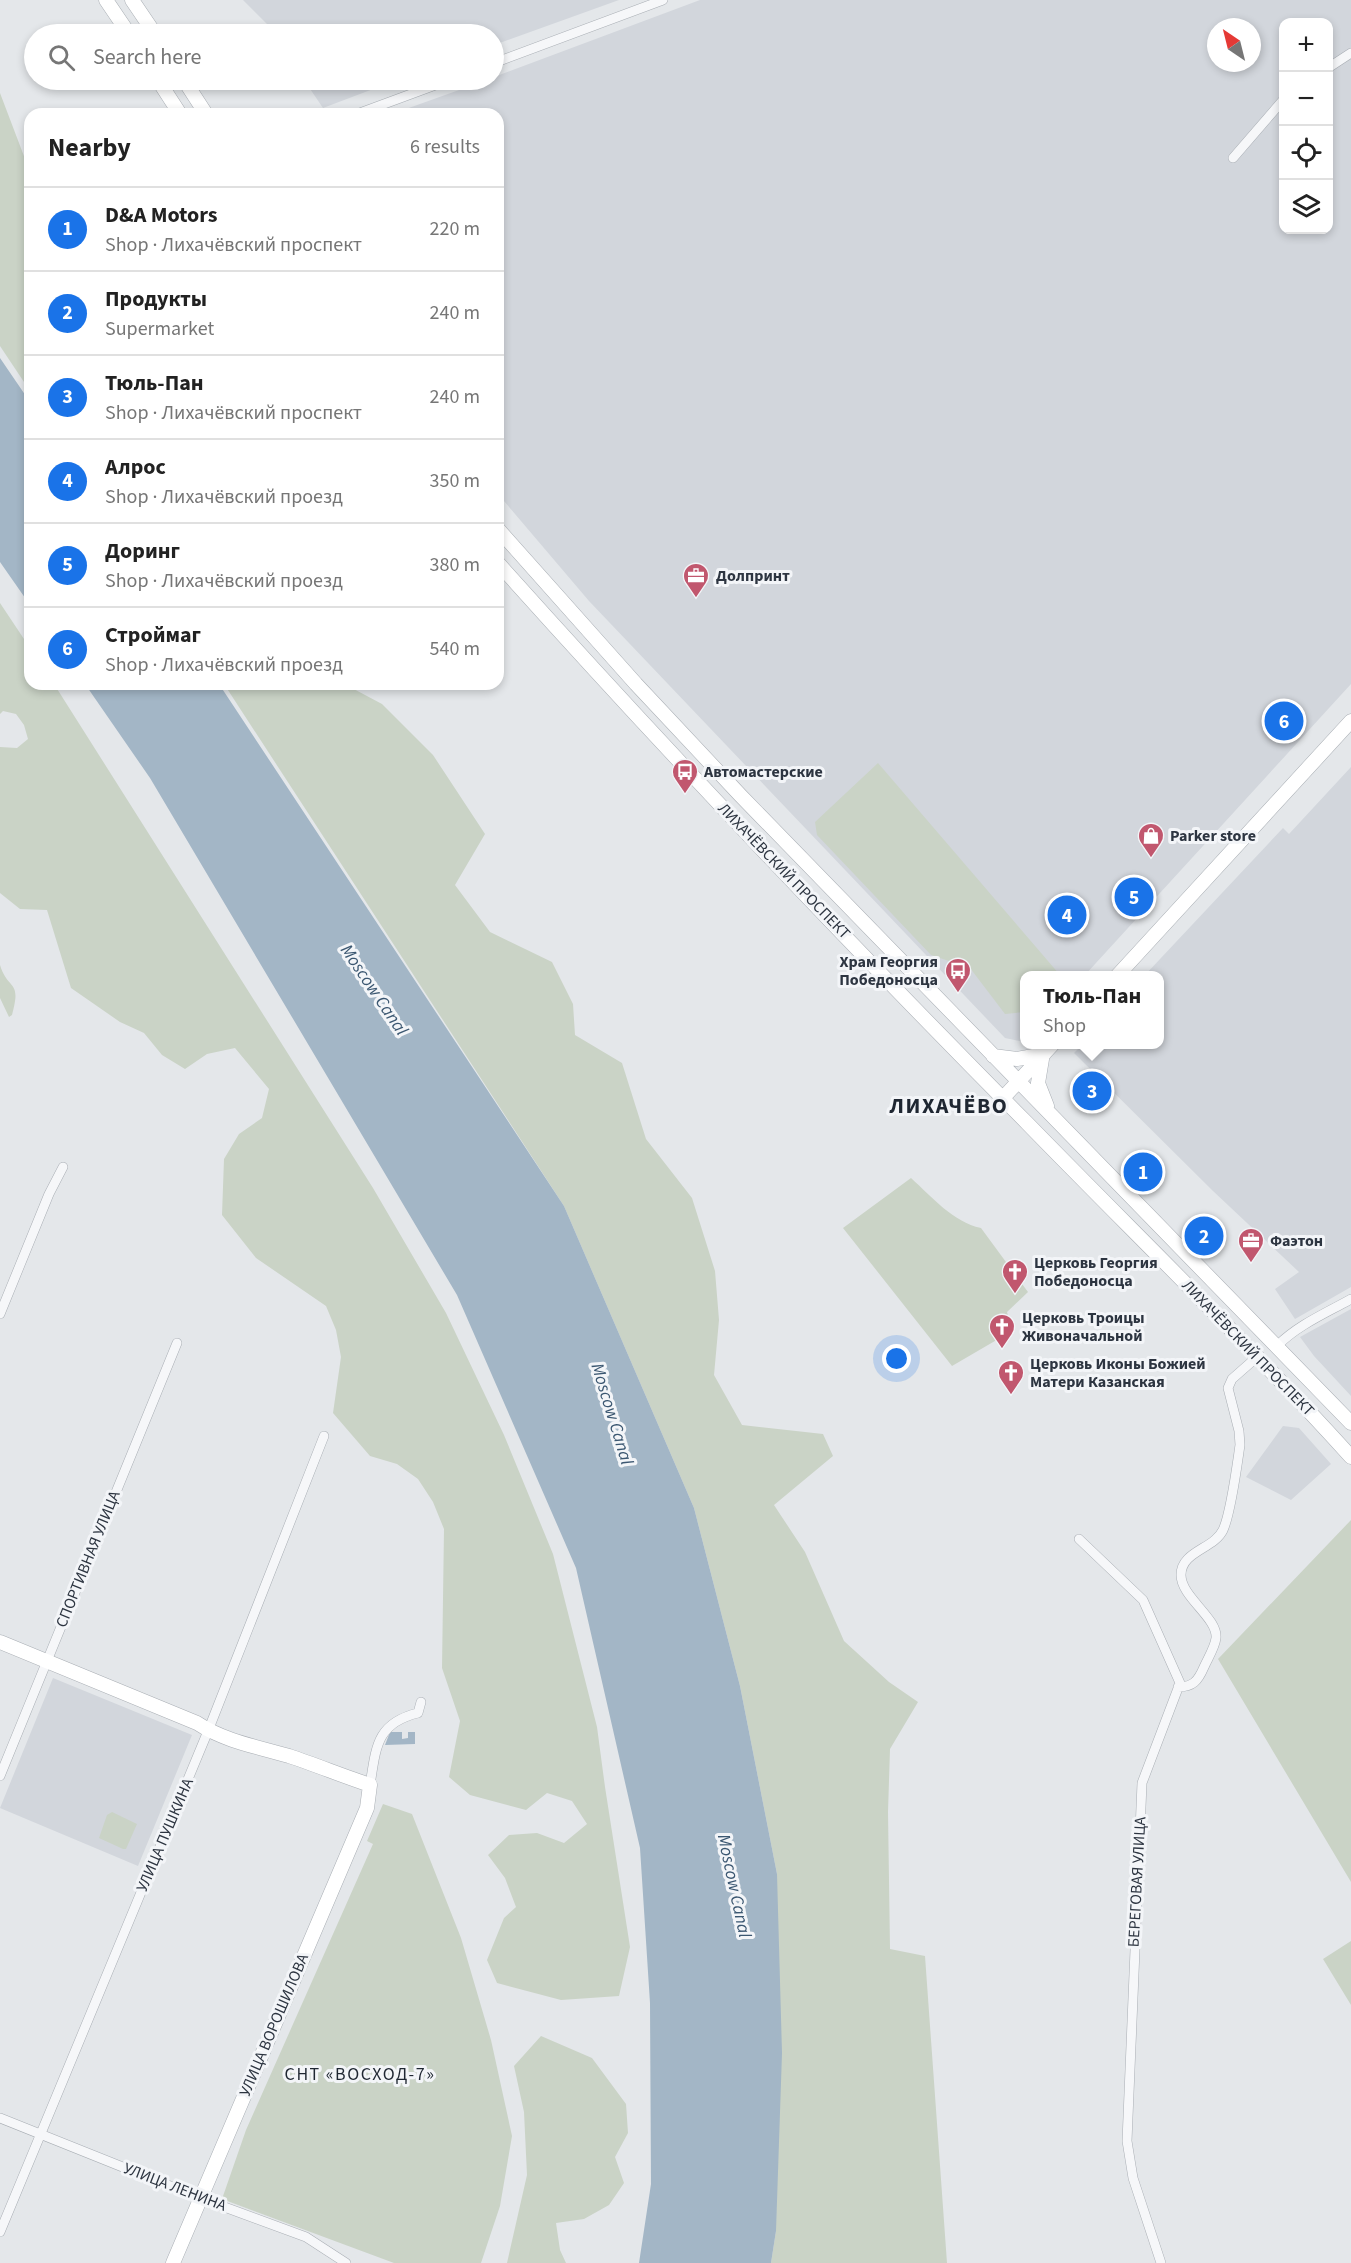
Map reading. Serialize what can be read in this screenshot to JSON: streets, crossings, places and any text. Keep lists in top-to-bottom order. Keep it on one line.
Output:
{"streets":{"main road":["ЛИХАЧЁВСКИЙ ПРОСПЕКТ","УЛИЦА ВОРОШИЛОВА"],"street":["СПОРТИВНАЯ УЛИЦА","УЛИЦА ПУШКИНА","БЕРЕГОВАЯ УЛИЦА","УЛИЦА ЛЕНИНА"]},"crossings":[["УЛИЦА ПУШКИНА","УЛИЦА ЛЕНИНА"],["УЛИЦА ВОРОШИЛОВА","УЛИЦА ЛЕНИНА"]],"districts":["ЛИХАЧЁВО","СНТ «ВОСХОД-7»"],"water":["Moscow Canal"],"places":{"office":["Долпринт","Фаэтон"],"bus stop":["Автомастерские","Храм Георгия Победоносца"],"shop":["Parker store"],"church":["Церковь Георгия Победоносца","Церковь Троицы Живоначальной","Церковь Иконы Божией Матери Казанская"]},"north":"top left","page":{"map_buttons":["+","−"],"search":"Search here","heading":["Nearby","6 results"],"list":[{"mark":"1","name":"D&A Motors","note":"Shop · Лихачёвский проспект","value":"220 m"},{"mark":"2","name":"Продукты","note":"Supermarket","value":"240 m"},{"mark":"3","name":"Тюль-Пан","note":"Shop · Лихачёвский проспект","value":"240 m"},{"mark":"4","name":"Алрос","note":"Shop · Лихачёвский проезд","value":"350 m"},{"mark":"5","name":"Доринг","note":"Shop · Лихачёвский проезд","value":"380 m"},{"mark":"6","name":"Строймаг","note":"Shop · Лихачёвский проезд","value":"540 m"}],"pins":["6","5","4","3","1","2"],"popup":["Тюль-Пан","Shop"]}}
